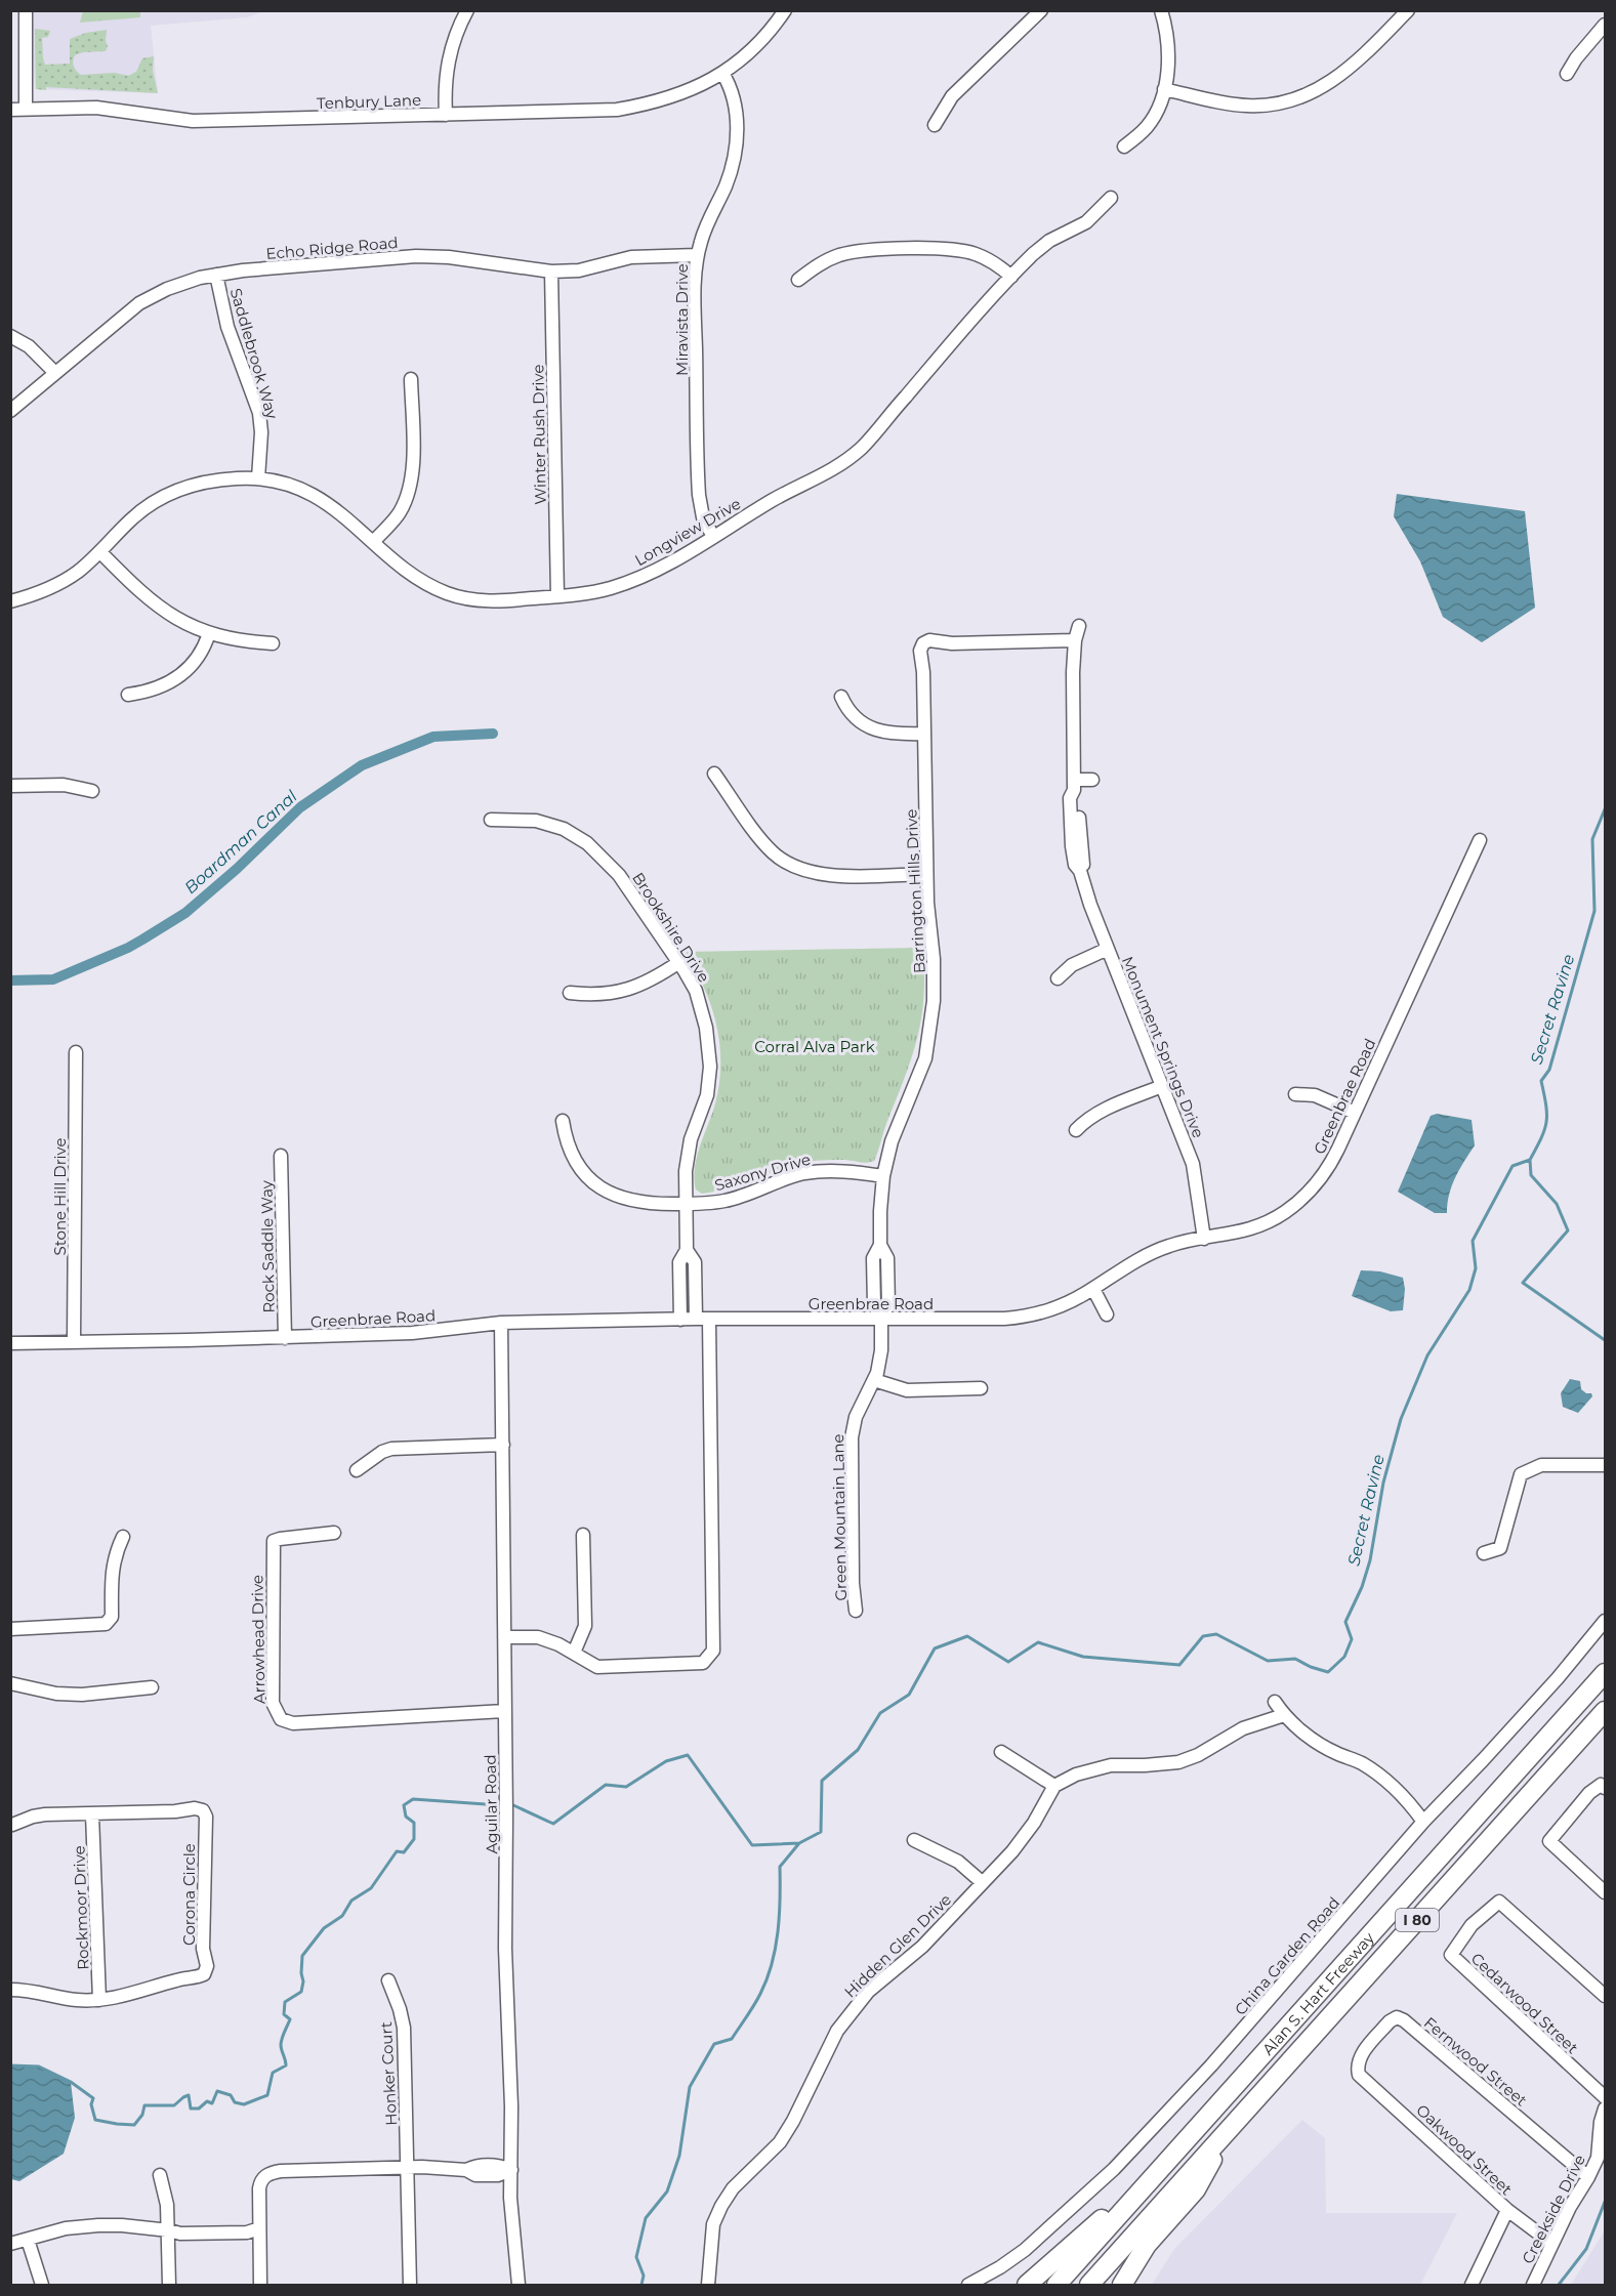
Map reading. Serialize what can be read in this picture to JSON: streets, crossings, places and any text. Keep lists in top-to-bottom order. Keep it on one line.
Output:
{"streets":{"highway":["I 80","Alan S. Hart Freeway"],"street":["Tenbury Lane","Echo Ridge Road","Miravista Drive","Saddlebrook Way","Winter Rush Drive","Longview Drive","Barrington Hills Drive","Brookshire Drive","Monument Springs Drive","Greenbrae Road","Saxony Drive","Stone Hill Drive","Rock Saddle Way","Green Mountain Lane","Arrowhead Drive","Aguilar Road","Corona Circle","Rockmoor Drive","Hidden Glen Drive","China Garden Road","Cedarwood Street","Fernwood Street","Honker Court","Oakwood Street","Creekside Drive"]},"crossings":[["Tenbury Lane","Miravista Drive"],["Echo Ridge Road","Miravista Drive"],["Echo Ridge Road","Saddlebrook Way"],["Echo Ridge Road","Winter Rush Drive"],["Miravista Drive","Longview Drive"],["Saddlebrook Way","Longview Drive"],["Winter Rush Drive","Longview Drive"],["Barrington Hills Drive","Monument Springs Drive"],["Barrington Hills Drive","Greenbrae Road"],["Barrington Hills Drive","Saxony Drive"],["Barrington Hills Drive","Green Mountain Lane"],["Brookshire Drive","Greenbrae Road"],["Brookshire Drive","Saxony Drive"],["Monument Springs Drive","Greenbrae Road"],["Greenbrae Road","Stone Hill Drive"],["Greenbrae Road","Rock Saddle Way"],["Greenbrae Road","Green Mountain Lane"],["Greenbrae Road","Aguilar Road"],["Arrowhead Drive","Aguilar Road"],["Corona Circle","Rockmoor Drive"],["Fernwood Street","Oakwood Street"],["Fernwood Street","Creekside Drive"],["Oakwood Street","Creekside Drive"]],"water":["Boardman Canal","Secret Ravine"],"parks":["Corral Alva Park"]}
